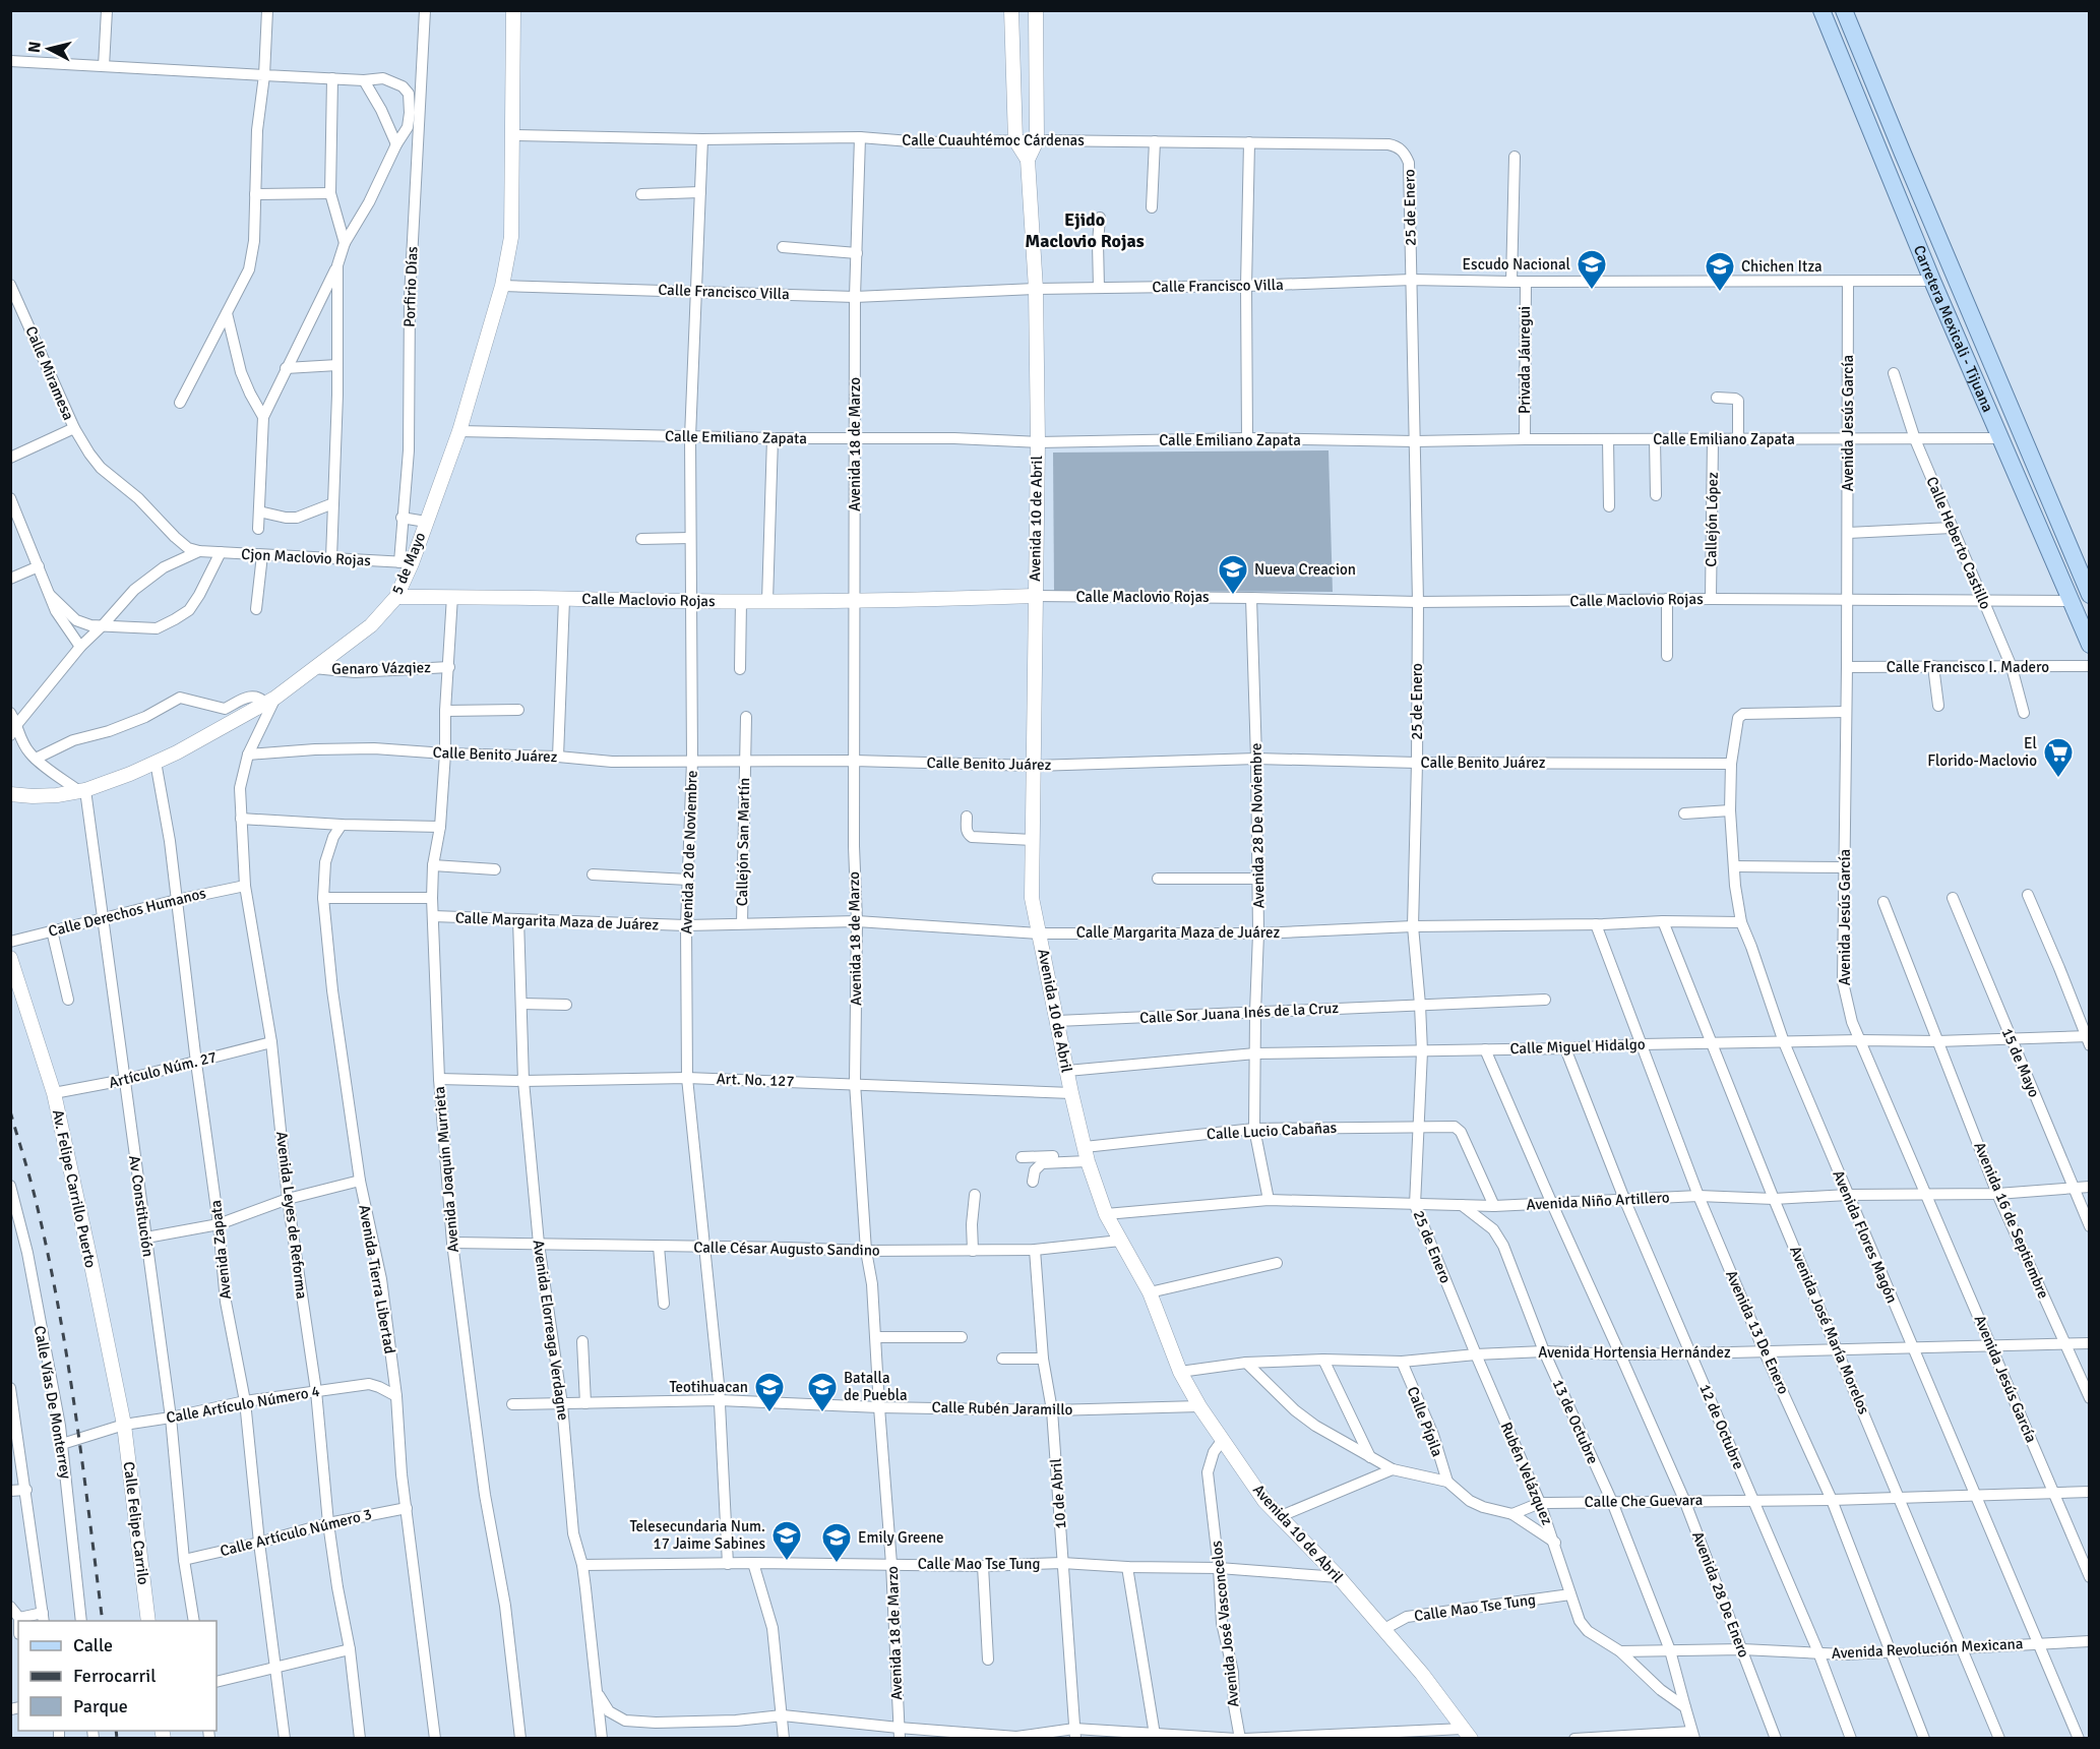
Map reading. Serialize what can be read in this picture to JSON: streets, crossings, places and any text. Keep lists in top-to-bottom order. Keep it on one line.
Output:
{"streets":{"main road":["Carretera Mexicali - Tijuana"],"street":["Calle Cuauhtémoc Cárdenas","25 de Enero","Calle Francisco Villa","Porfirio Días","Privada Jáuregui","Calle Miramesa","Avenida Jesús García","Calle Emiliano Zapata","Avenida 18 de Marzo","Avenida 10 de Abril","Callejón López","Calle Heberto Castillo","Cjon Maclovio Rojas","5 de Mayo","Calle Maclovio Rojas","Calle Francisco I. Madero","Genaro Vázqiez","Calle Benito Juárez","Avenida 28 De Noviembre","Callejón San Martín","Avenida 20 de Noviembre","Calle Derechos Humanos","Calle Margarita Maza de Juárez","Calle Sor Juana Inés de la Cruz","Calle Miguel Hidalgo","15 de Mayo","Artículo Núm. 27","Art. No. 127","Calle Lucio Cabañas","Avenida Joaquín Murrieta","Av. Felipe Carrillo Puerto","Avenida Niño Artillero","Av Constitución","Avenida Leyes de Reforma","Avenida 16 de Septiembre","Avenida Flores Magón","Calle César Augusto Sandino","Avenida Zapata","Avenida Tierra Libertad","Avenida Elorreaga Verdagne","Avenida José María Morelos","Avenida 13 De Enero","Avenida Hortensia Hernández","Calle Vías De Monterrey","Calle Artículo Número 4","Calle Rubén Jaramillo","Calle Pípila","13 de Octubre","12 de Octubre","Rubén Velázquez","10 de Abril","Calle Che Guevara","Calle Felipe Carrilo","Calle Artículo Número 3","Calle Mao Tse Tung","Avenida 28 De Enero","Avenida José Vasconcelos","Avenida Revolución Mexicana"]},"crossings":[["Calle Cuauhtémoc Cárdenas","25 de Enero"],["Calle Cuauhtémoc Cárdenas","Avenida 18 de Marzo"],["Calle Cuauhtémoc Cárdenas","5 de Mayo"],["Calle Cuauhtémoc Cárdenas","Avenida 20 de Noviembre"],["25 de Enero","Calle Francisco Villa"],["25 de Enero","Calle Emiliano Zapata"],["25 de Enero","Calle Maclovio Rojas"],["25 de Enero","Calle Benito Juárez"],["25 de Enero","Calle Margarita Maza de Juárez"],["25 de Enero","Calle Sor Juana Inés de la Cruz"],["25 de Enero","Calle Miguel Hidalgo"],["25 de Enero","Calle Lucio Cabañas"],["25 de Enero","Avenida Niño Artillero"],["25 de Enero","Avenida Hortensia Hernández"],["25 de Enero","Rubén Velázquez"],["Calle Francisco Villa","Carretera Mexicali - Tijuana"],["Calle Francisco Villa","Privada Jáuregui"],["Calle Francisco Villa","Avenida Jesús García"],["Calle Francisco Villa","Avenida 18 de Marzo"],["Calle Francisco Villa","Avenida 10 de Abril"],["Calle Francisco Villa","5 de Mayo"],["Calle Francisco Villa","Avenida 20 de Noviembre"],["Porfirio Días","Cjon Maclovio Rojas"],["Porfirio Días","5 de Mayo"],["Carretera Mexicali - Tijuana","Calle Emiliano Zapata"],["Carretera Mexicali - Tijuana","Calle Maclovio Rojas"],["Privada Jáuregui","Calle Emiliano Zapata"],["Calle Miramesa","Cjon Maclovio Rojas"],["Avenida Jesús García","Calle Emiliano Zapata"],["Avenida Jesús García","Calle Maclovio Rojas"],["Avenida Jesús García","Calle Francisco I. Madero"],["Avenida Jesús García","Calle Miguel Hidalgo"],["Avenida Jesús García","Avenida Niño Artillero"],["Avenida Jesús García","Avenida Flores Magón"],["Avenida Jesús García","Avenida Hortensia Hernández"],["Avenida Jesús García","Calle Che Guevara"],["Calle Emiliano Zapata","Avenida 18 de Marzo"],["Calle Emiliano Zapata","Avenida 10 de Abril"],["Calle Emiliano Zapata","Callejón López"],["Calle Emiliano Zapata","Calle Heberto Castillo"],["Calle Emiliano Zapata","5 de Mayo"],["Calle Emiliano Zapata","Avenida 20 de Noviembre"],["Avenida 18 de Marzo","Calle Maclovio Rojas"],["Avenida 18 de Marzo","Calle Benito Juárez"],["Avenida 18 de Marzo","Calle Margarita Maza de Juárez"],["Avenida 18 de Marzo","Art. No. 127"],["Avenida 18 de Marzo","Calle César Augusto Sandino"],["Avenida 18 de Marzo","Calle Rubén Jaramillo"],["Avenida 18 de Marzo","Calle Mao Tse Tung"],["Avenida 10 de Abril","Calle Maclovio Rojas"],["Avenida 10 de Abril","Calle Benito Juárez"],["Avenida 10 de Abril","Calle Margarita Maza de Juárez"],["Avenida 10 de Abril","Calle Sor Juana Inés de la Cruz"],["Avenida 10 de Abril","Calle Miguel Hidalgo"],["Avenida 10 de Abril","Art. No. 127"],["Avenida 10 de Abril","Calle Lucio Cabañas"],["Avenida 10 de Abril","Avenida Niño Artillero"],["Avenida 10 de Abril","Calle César Augusto Sandino"],["Avenida 10 de Abril","Avenida Hortensia Hernández"],["Avenida 10 de Abril","Calle Rubén Jaramillo"],["Avenida 10 de Abril","Calle Mao Tse Tung"],["Avenida 10 de Abril","Avenida José Vasconcelos"],["Callejón López","Calle Maclovio Rojas"],["Calle Heberto Castillo","Calle Maclovio Rojas"],["Calle Heberto Castillo","Calle Francisco I. Madero"],["Cjon Maclovio Rojas","5 de Mayo"],["5 de Mayo","Calle Maclovio Rojas"],["5 de Mayo","Genaro Vázqiez"],["5 de Mayo","Av Constitución"],["5 de Mayo","Avenida Leyes de Reforma"],["5 de Mayo","Avenida Zapata"],["Calle Maclovio Rojas","Avenida 28 De Noviembre"],["Calle Maclovio Rojas","Avenida 20 de Noviembre"],["Calle Maclovio Rojas","Avenida Joaquín Murrieta"],["Genaro Vázqiez","Avenida Joaquín Murrieta"],["Calle Benito Juárez","Avenida 28 De Noviembre"],["Calle Benito Juárez","Callejón San Martín"],["Calle Benito Juárez","Avenida 20 de Noviembre"],["Calle Benito Juárez","Avenida Joaquín Murrieta"],["Calle Benito Juárez","Avenida Leyes de Reforma"],["Calle Benito Juárez","Avenida Flores Magón"],["Avenida 28 De Noviembre","Calle Margarita Maza de Juárez"],["Avenida 28 De Noviembre","Calle Sor Juana Inés de la Cruz"],["Avenida 28 De Noviembre","Calle Miguel Hidalgo"],["Avenida 28 De Noviembre","Calle Lucio Cabañas"],["Avenida 28 De Noviembre","Avenida Niño Artillero"],["Callejón San Martín","Calle Margarita Maza de Juárez"],["Avenida 20 de Noviembre","Calle Margarita Maza de Juárez"],["Avenida 20 de Noviembre","Art. No. 127"],["Avenida 20 de Noviembre","Calle César Augusto Sandino"],["Avenida 20 de Noviembre","Calle Rubén Jaramillo"],["Avenida 20 de Noviembre","Calle Mao Tse Tung"],["Calle Derechos Humanos","Av Constitución"],["Calle Derechos Humanos","Avenida Leyes de Reforma"],["Calle Derechos Humanos","Avenida Zapata"],["Calle Margarita Maza de Juárez","Avenida Joaquín Murrieta"],["Calle Margarita Maza de Juárez","Avenida Flores Magón"],["Calle Margarita Maza de Juárez","Avenida Elorreaga Verdagne"],["Calle Margarita Maza de Juárez","Avenida José María Morelos"],["Calle Margarita Maza de Juárez","Avenida 13 De Enero"],["Calle Miguel Hidalgo","15 de Mayo"],["Calle Miguel Hidalgo","Avenida 16 de Septiembre"],["Calle Miguel Hidalgo","Avenida Flores Magón"],["Calle Miguel Hidalgo","Avenida José María Morelos"],["Calle Miguel Hidalgo","Avenida 13 De Enero"],["Calle Miguel Hidalgo","12 de Octubre"],["Calle Miguel Hidalgo","Avenida 28 De Enero"],["15 de Mayo","Avenida Niño Artillero"],["Artículo Núm. 27","Av. Felipe Carrillo Puerto"],["Artículo Núm. 27","Av Constitución"],["Artículo Núm. 27","Avenida Leyes de Reforma"],["Artículo Núm. 27","Avenida Zapata"],["Art. No. 127","Avenida Joaquín Murrieta"],["Art. No. 127","Avenida Elorreaga Verdagne"],["Calle Lucio Cabañas","Avenida Niño Artillero"],["Avenida Joaquín Murrieta","Calle César Augusto Sandino"],["Av. Felipe Carrillo Puerto","Calle Artículo Número 4"],["Av. Felipe Carrillo Puerto","Calle Felipe Carrilo"],["Avenida Niño Artillero","Avenida 16 de Septiembre"],["Avenida Niño Artillero","Avenida Flores Magón"],["Avenida Niño Artillero","Avenida José María Morelos"],["Avenida Niño Artillero","Avenida 13 De Enero"],["Avenida Niño Artillero","13 de Octubre"],["Avenida Niño Artillero","12 de Octubre"],["Avenida Niño Artillero","Avenida 28 De Enero"],["Av Constitución","Calle Artículo Número 4"],["Av Constitución","Calle Artículo Número 3"],["Avenida Leyes de Reforma","Calle Artículo Número 4"],["Avenida Leyes de Reforma","Calle Artículo Número 3"],["Avenida 16 de Septiembre","Avenida Hortensia Hernández"],["Avenida Flores Magón","Avenida Hortensia Hernández"],["Avenida Flores Magón","Calle Che Guevara"],["Avenida Flores Magón","Avenida Revolución Mexicana"],["Calle César Augusto Sandino","Avenida Elorreaga Verdagne"],["Calle César Augusto Sandino","10 de Abril"],["Avenida Zapata","Calle Artículo Número 4"],["Avenida Zapata","Calle Artículo Número 3"],["Avenida Tierra Libertad","Calle Artículo Número 4"],["Avenida Tierra Libertad","Calle Artículo Número 3"],["Avenida Elorreaga Verdagne","Calle Rubén Jaramillo"],["Avenida Elorreaga Verdagne","Calle Mao Tse Tung"],["Avenida José María Morelos","Avenida Hortensia Hernández"],["Avenida José María Morelos","Calle Che Guevara"],["Avenida José María Morelos","Avenida Revolución Mexicana"],["Avenida 13 De Enero","Avenida Hortensia Hernández"],["Avenida 13 De Enero","Calle Che Guevara"],["Avenida 13 De Enero","Avenida Revolución Mexicana"],["Avenida Hortensia Hernández","Calle Pípila"],["Avenida Hortensia Hernández","13 de Octubre"],["Avenida Hortensia Hernández","12 de Octubre"],["Avenida Hortensia Hernández","Rubén Velázquez"],["Avenida Hortensia Hernández","Avenida 28 De Enero"],["Calle Vías De Monterrey","Calle Artículo Número 4"],["Calle Artículo Número 4","Calle Felipe Carrilo"],["Calle Rubén Jaramillo","10 de Abril"],["13 de Octubre","Calle Che Guevara"],["13 de Octubre","Avenida Revolución Mexicana"],["12 de Octubre","Calle Che Guevara"],["12 de Octubre","Avenida Revolución Mexicana"],["Rubén Velázquez","Calle Che Guevara"],["Rubén Velázquez","Calle Mao Tse Tung"],["10 de Abril","Calle Mao Tse Tung"],["Calle Che Guevara","Avenida 28 De Enero"],["Calle Mao Tse Tung","Avenida José Vasconcelos"],["Avenida 28 De Enero","Avenida Revolución Mexicana"]],"districts":["Ejido Maclovio Rojas"],"places":{"school or university":["Escudo Nacional","Chichen Itza","Nueva Creacion","Teotihuacan","Batalla de Puebla","Telesecundaria Num. 17 Jaime Sabines","Emily Greene"],"supermarket":["El Florido-Maclovio"]},"legend":["Calle","Ferrocarril","Parque"],"north":"left"}
